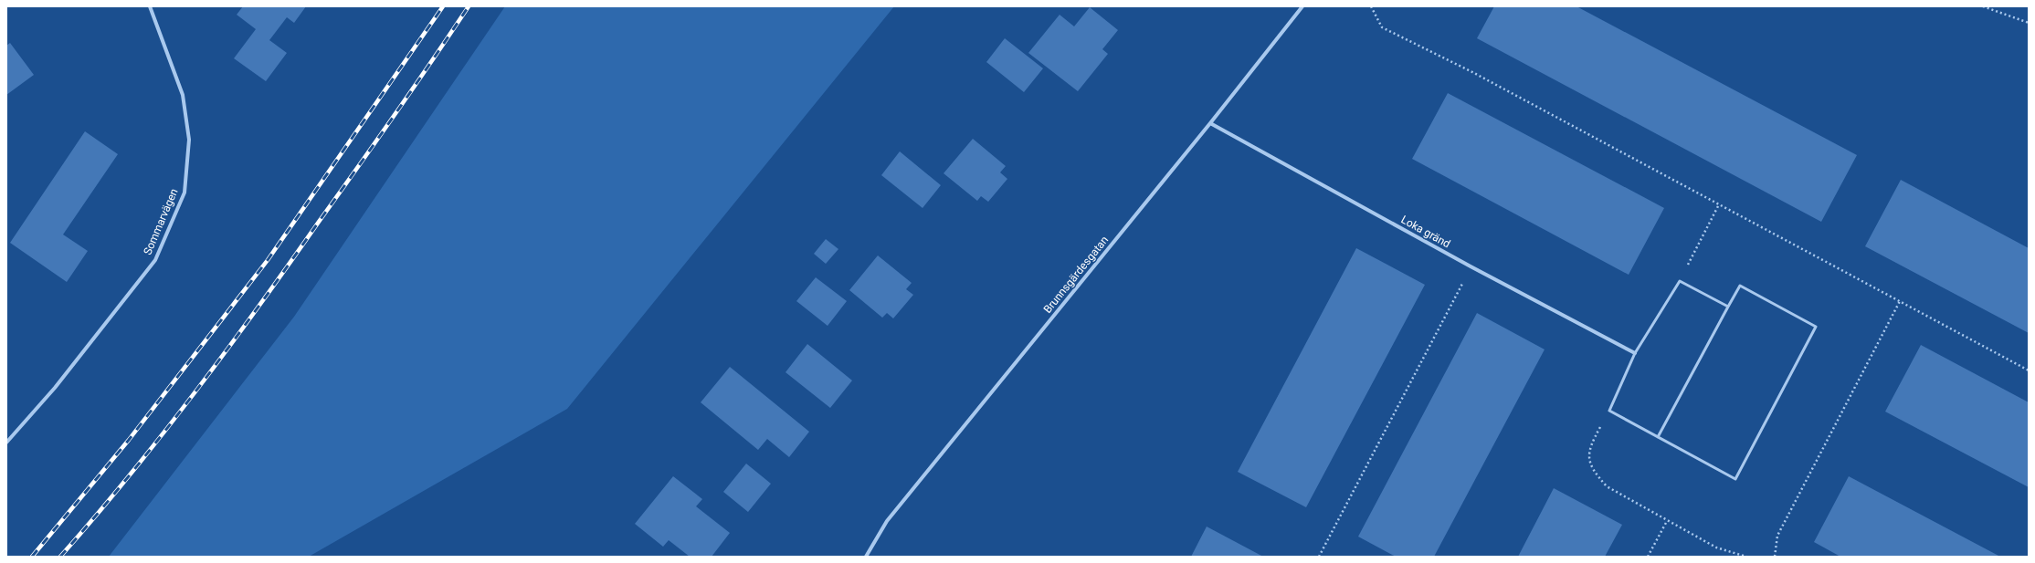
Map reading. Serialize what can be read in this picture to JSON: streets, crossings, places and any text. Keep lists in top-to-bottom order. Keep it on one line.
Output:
{"streets":{"street":["Sommarvägen","Loka gränd","Brunnsgärdesgatan"]},"crossings":[["Loka gränd","Brunnsgärdesgatan"]]}
